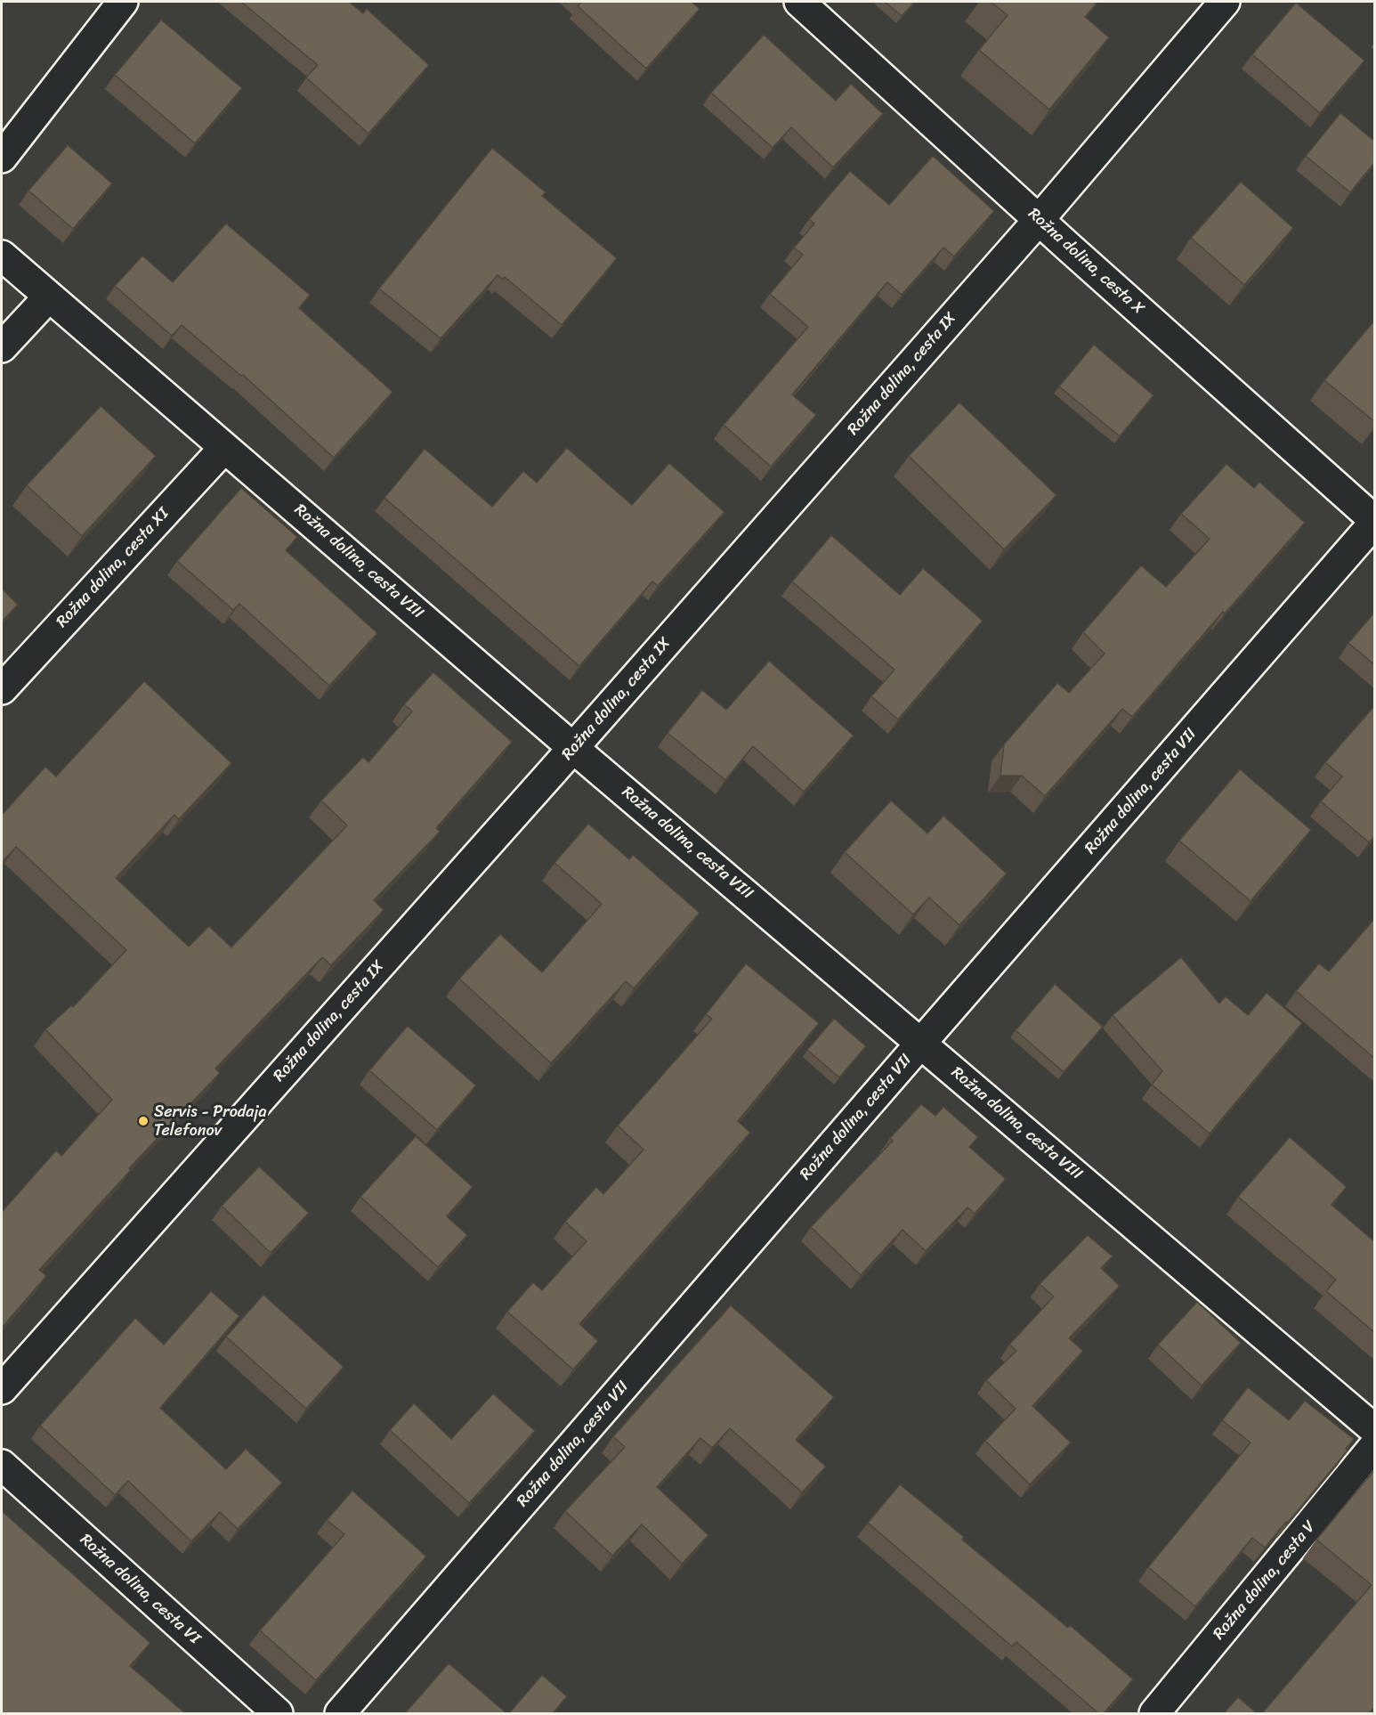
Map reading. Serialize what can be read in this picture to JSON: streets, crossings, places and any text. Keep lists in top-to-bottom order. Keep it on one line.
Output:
{"streets":{"street":["Rožna dolina, cesta X","Rožna dolina, cesta IX","Rožna dolina, cesta VIII","Rožna dolina, cesta XI","Rožna dolina, cesta VII","Rožna dolina, cesta V","Rožna dolina, cesta VI"]},"crossings":[["Rožna dolina, cesta X","Rožna dolina, cesta IX"],["Rožna dolina, cesta X","Rožna dolina, cesta VII"],["Rožna dolina, cesta IX","Rožna dolina, cesta VIII"],["Rožna dolina, cesta VIII","Rožna dolina, cesta XI"],["Rožna dolina, cesta VIII","Rožna dolina, cesta VII"]],"places":["Servis - Prodaja Telefonov"]}
